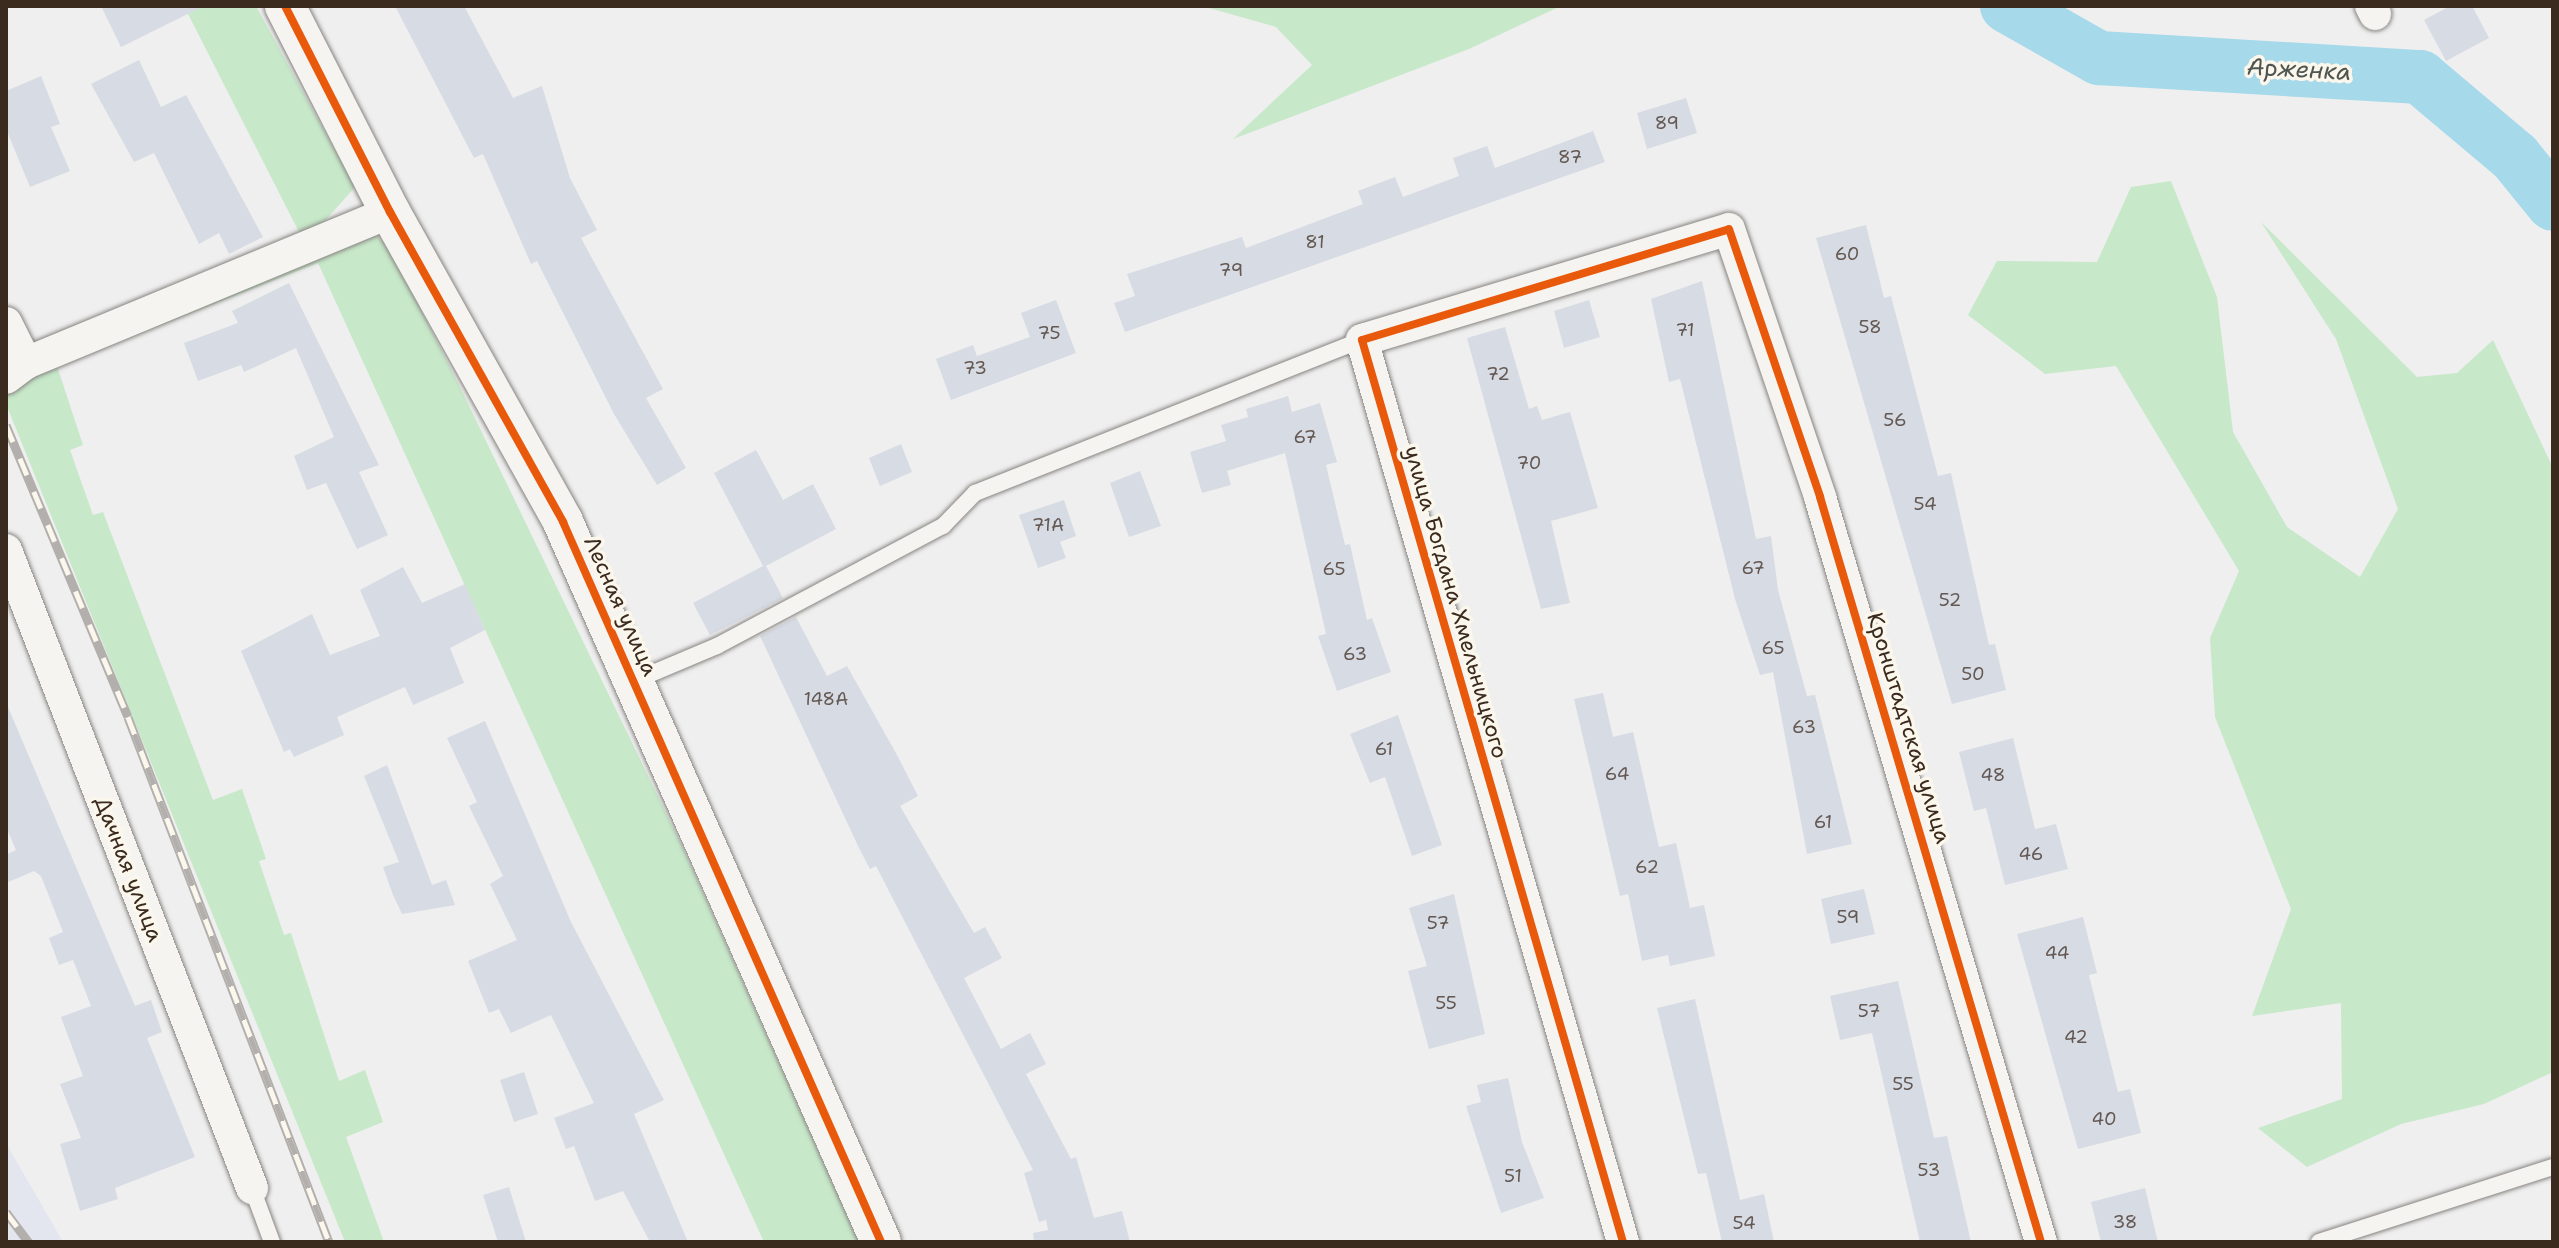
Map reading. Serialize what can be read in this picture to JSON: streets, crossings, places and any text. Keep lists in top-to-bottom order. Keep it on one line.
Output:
{"streets":{"street":["улица Богдана Хмельницкого","Лесная улица","Кронштадтская улица","Дачная улица"]},"crossings":[["улица Богдана Хмельницкого","Кронштадтская улица"]],"water":["Арженка"],"house_numbers":["89","87","81","60","79","58","71","75","73","72","56","67","70","54","71А","67","65","52","65","63","50","148А","63","61","64","48","61","46","62","59","57","44","55","57","42","55","40","53","51","38","54"]}
